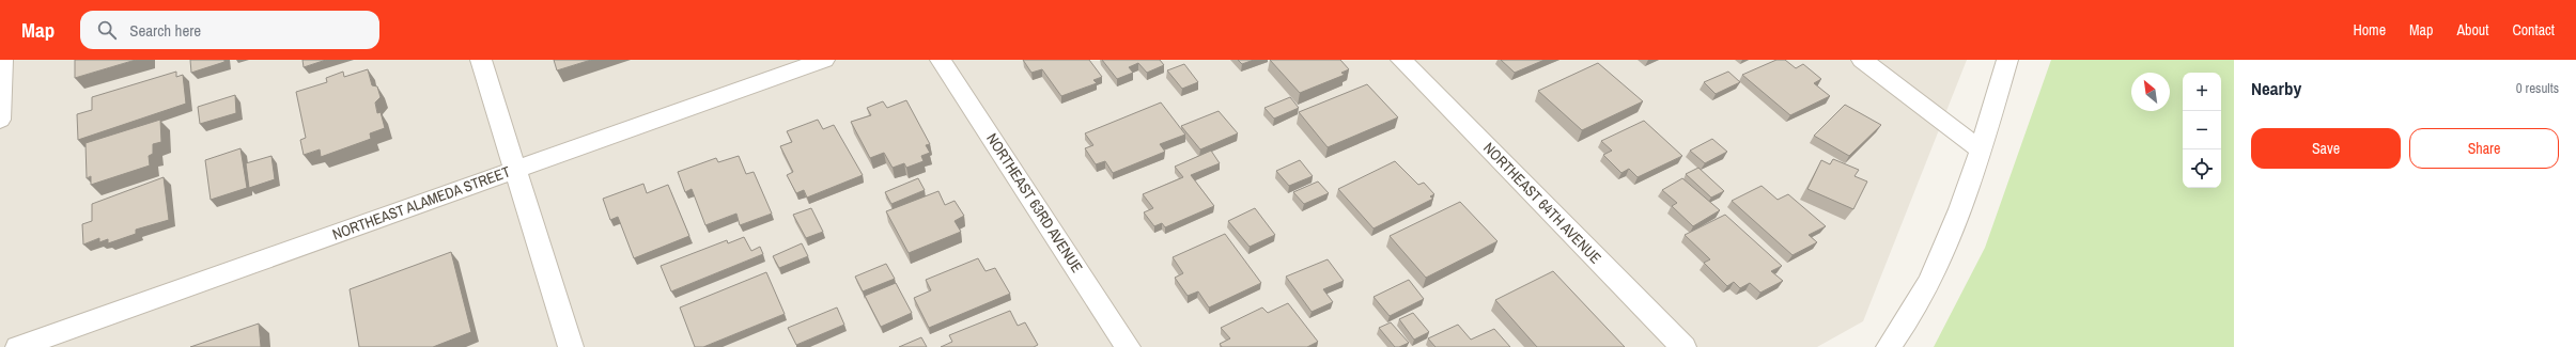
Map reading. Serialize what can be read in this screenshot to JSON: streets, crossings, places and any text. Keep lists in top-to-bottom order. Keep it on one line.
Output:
{"streets":{"street":["NORTHEAST ALAMEDA STREET","NORTHEAST 63RD AVENUE","NORTHEAST 64TH AVENUE"]},"north":"top left","page":{"header":"Map","search":"Search here","nav":["Home","Map","About","Contact"],"heading":["Nearby","0 results"],"map_buttons":["+","−"],"buttons":["Save","Share"]}}
